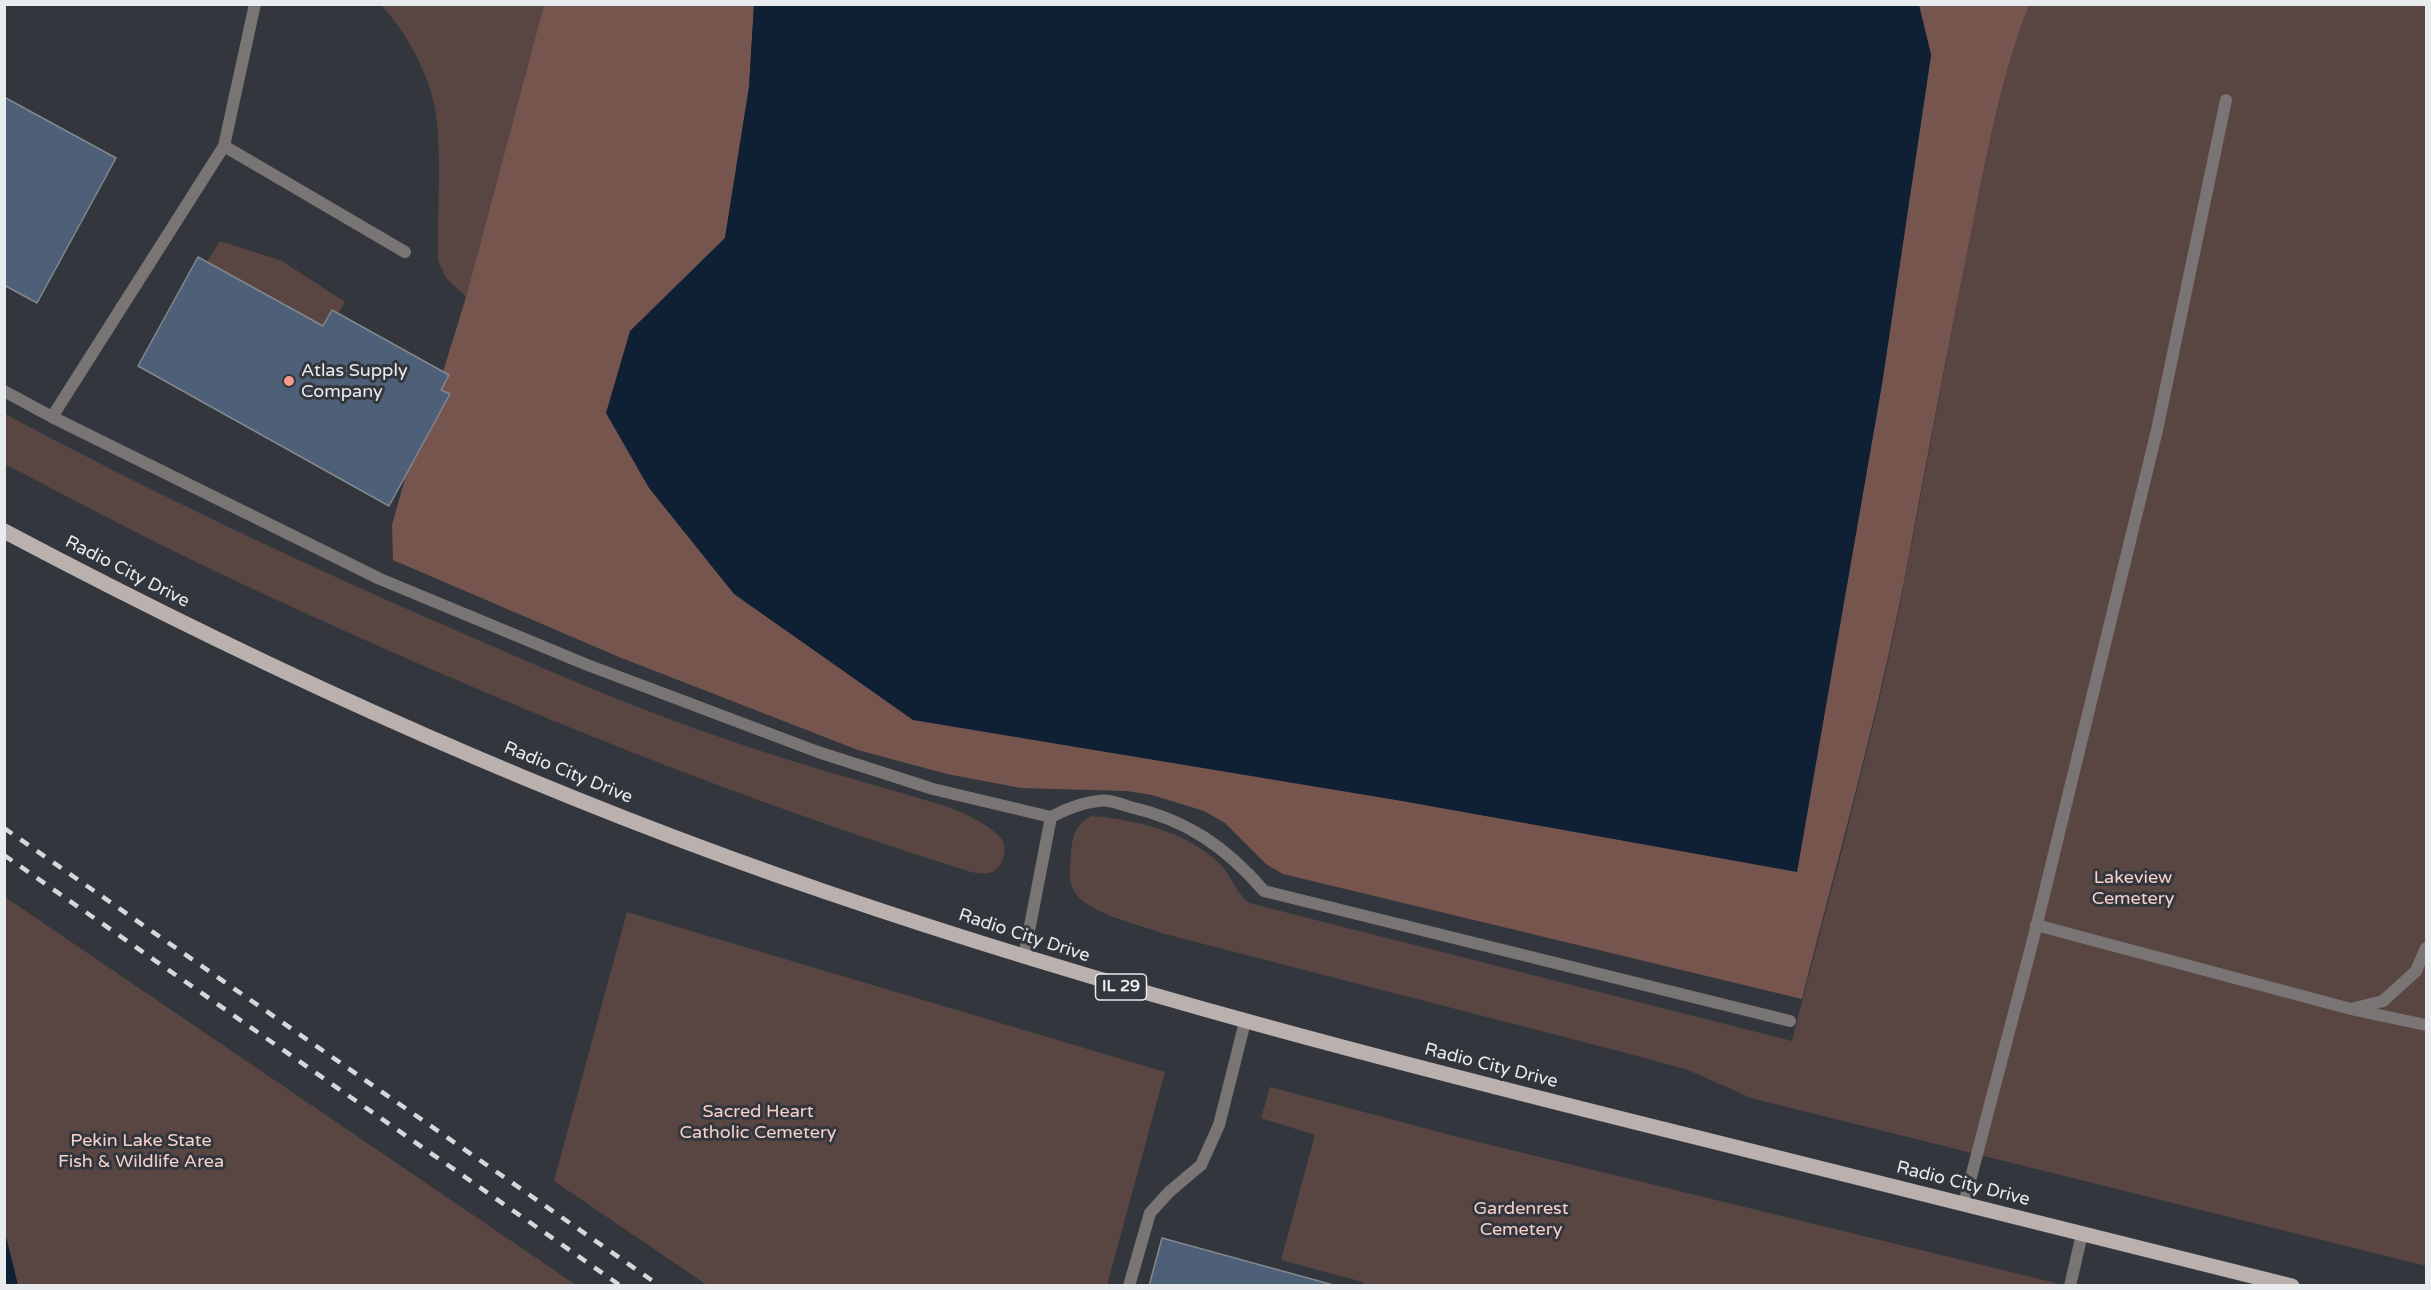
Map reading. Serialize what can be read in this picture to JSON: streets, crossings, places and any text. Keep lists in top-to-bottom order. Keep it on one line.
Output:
{"streets":{"main road":["Radio City Drive","IL 29"]},"parks":["Lakeview Cemetery","Sacred Heart Catholic Cemetery","Pekin Lake State Fish & Wildlife Area","Gardenrest Cemetery"],"places":["Atlas Supply Company"]}
